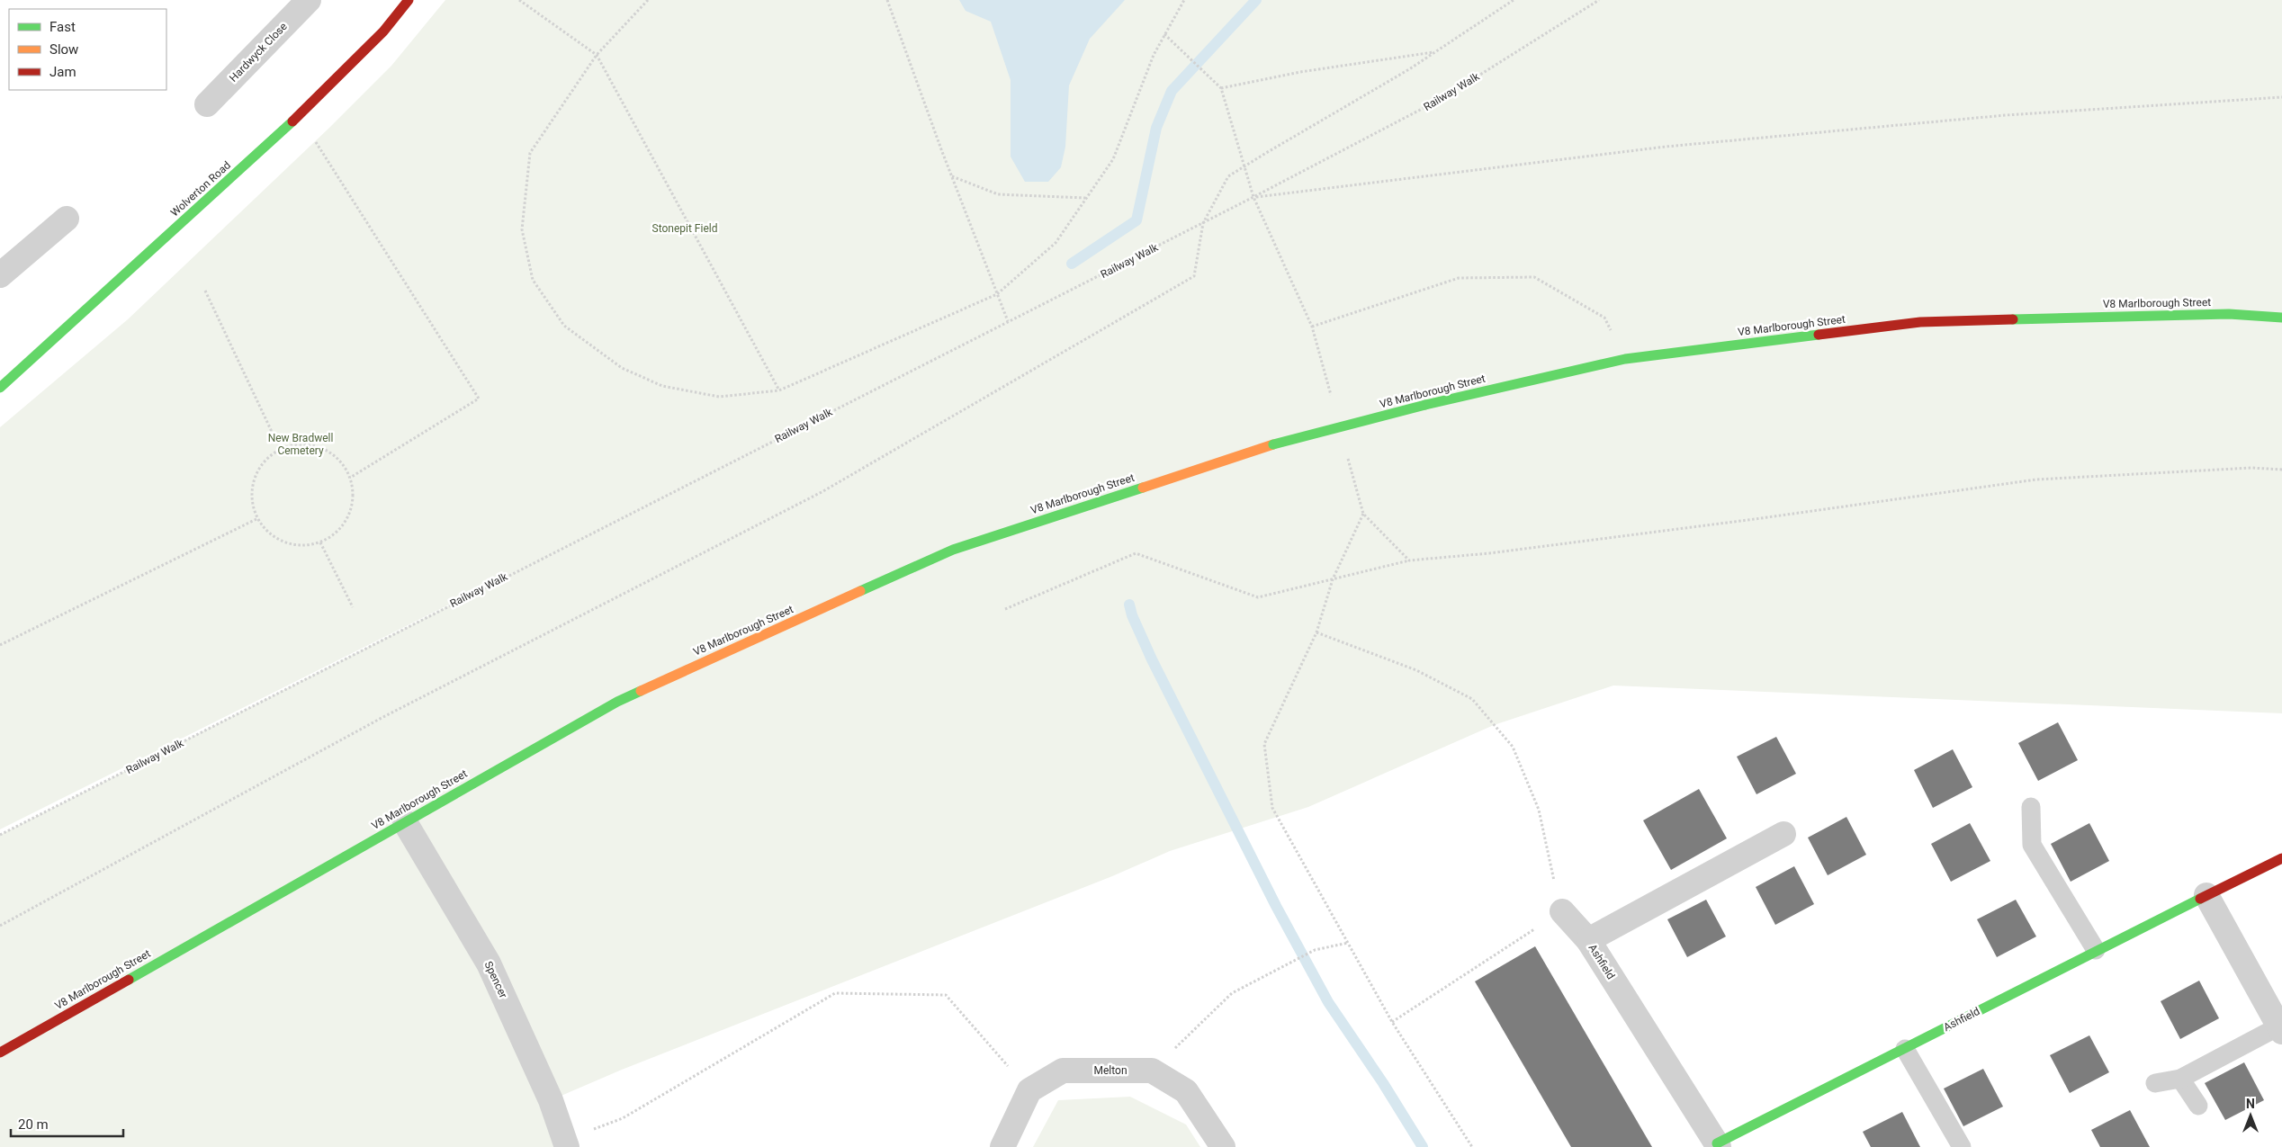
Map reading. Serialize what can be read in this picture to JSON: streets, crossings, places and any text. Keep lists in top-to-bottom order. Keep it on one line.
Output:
{"streets":{"street":["Hardwyck Close","Wolverton Road","V8 Marlborough Street","Ashfield","Spencer","Melton"],"path":["Railway Walk"]},"crossings":[["V8 Marlborough Street","Spencer"]],"parks":["Stonepit Field","New Bradwell Cemetery"],"legend":["Fast","Slow","Jam"],"scale_bar":"20 m","north":"top"}
